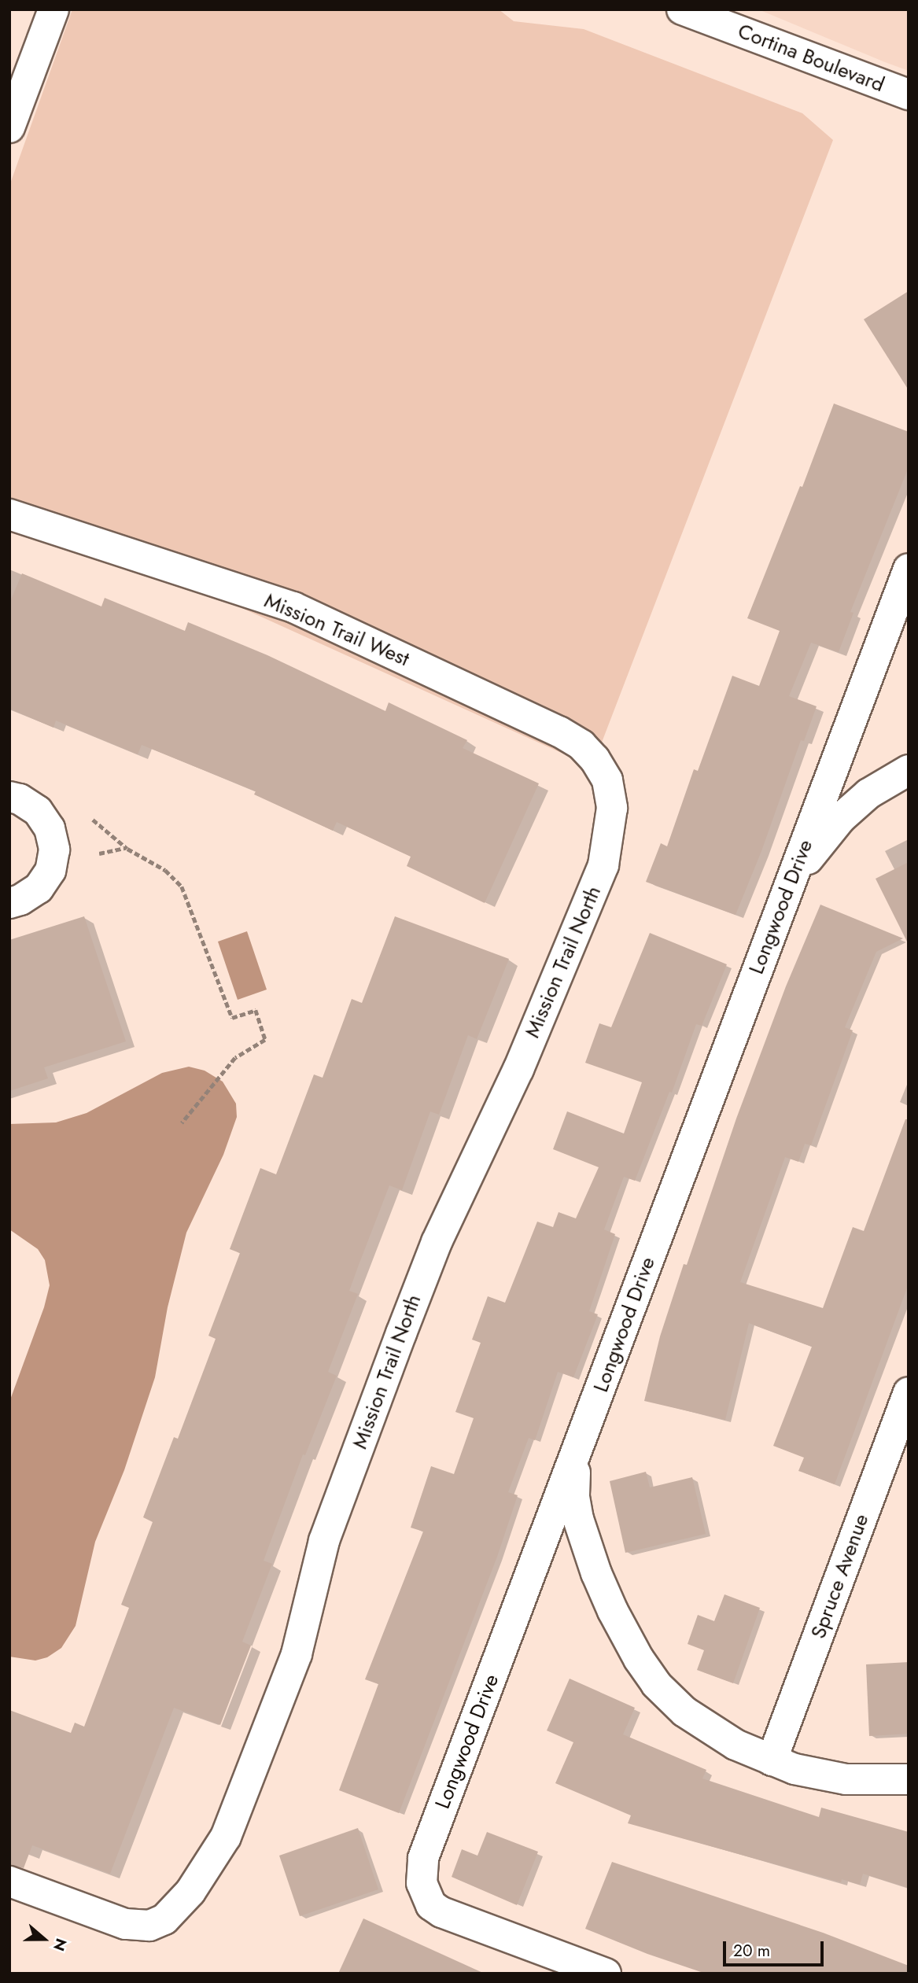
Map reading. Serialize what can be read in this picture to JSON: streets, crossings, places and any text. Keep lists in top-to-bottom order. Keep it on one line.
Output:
{"streets":{"street":["Cortina Boulevard","Mission Trail West","Longwood Drive","Mission Trail North","Spruce Avenue"]},"crossings":[["Mission Trail West","Mission Trail North"]],"scale_bar":"20 m","north":"right"}
